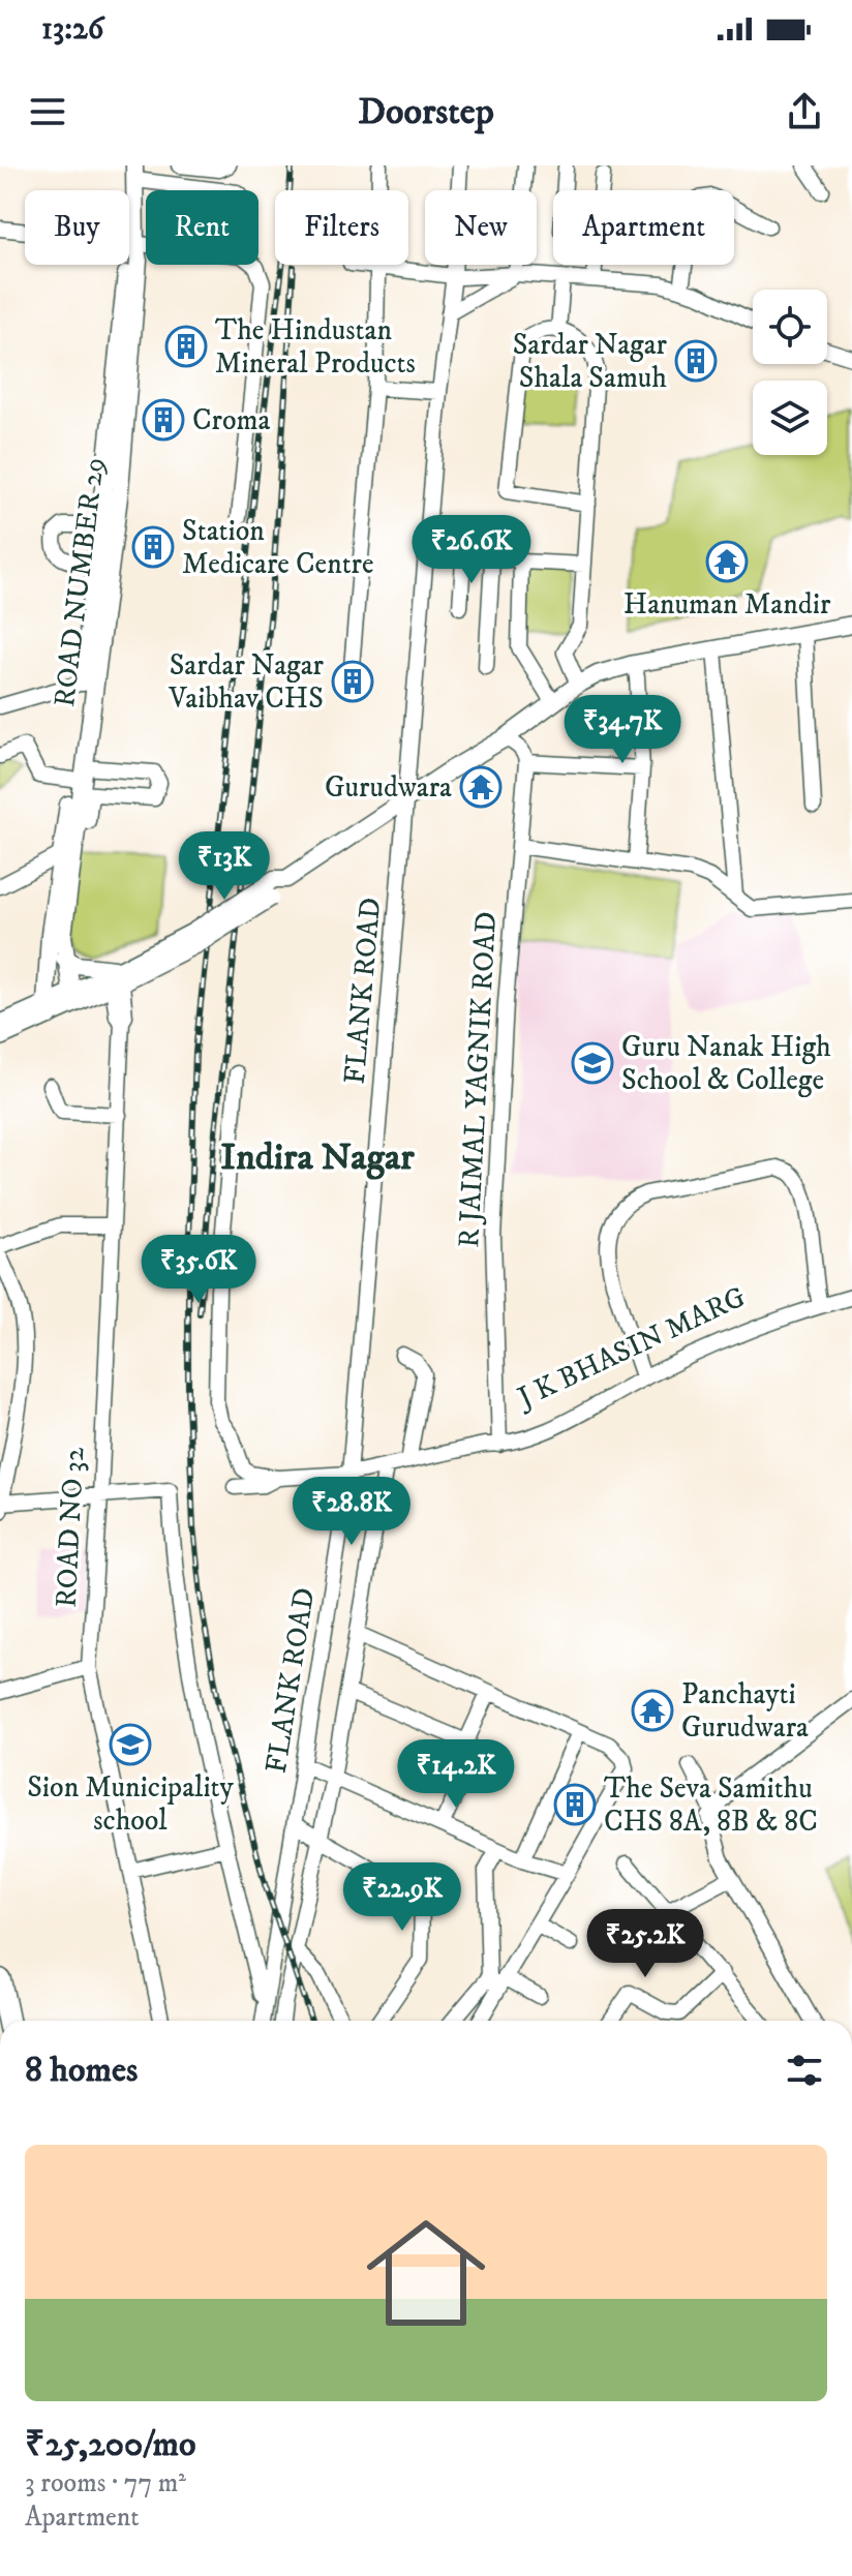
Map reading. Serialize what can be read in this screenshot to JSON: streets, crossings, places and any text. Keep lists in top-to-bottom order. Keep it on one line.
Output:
{"streets":{"main road":["ROAD NUMBER 29"],"street":["FLANK ROAD","R JAIMAL YAGNIK ROAD","J K BHASIN MARG","ROAD NO 32"]},"crossings":[["FLANK ROAD","J K BHASIN MARG"],["R JAIMAL YAGNIK ROAD","J K BHASIN MARG"]],"districts":["Indira Nagar"],"places":{"building":["The Hindustan Mineral Products","Sardar Nagar Shala Samuh","Croma","Station Medicare Centre","Sardar Nagar Vaibhav CHS","The Seva Samithu CHS 8A, 8B & 8C"],"temple":["Hanuman Mandir","Gurudwara","Panchayti Gurudwara"],"school or university":["Guru Nanak High School & College","Sion Municipality school"]},"page":{"status":"13:26","header":"Doorstep","chip":["Buy","Rent","Filters","New","Apartment"],"price":["₹26.6K","₹34.7K","₹13K","₹35.6K","₹28.8K","₹14.2K","₹22.9K","₹25.2K"],"heading":"8 homes","list":[{"name":"₹25,200/mo","note":"3 rooms · 77 m² · Apartment"}]}}
